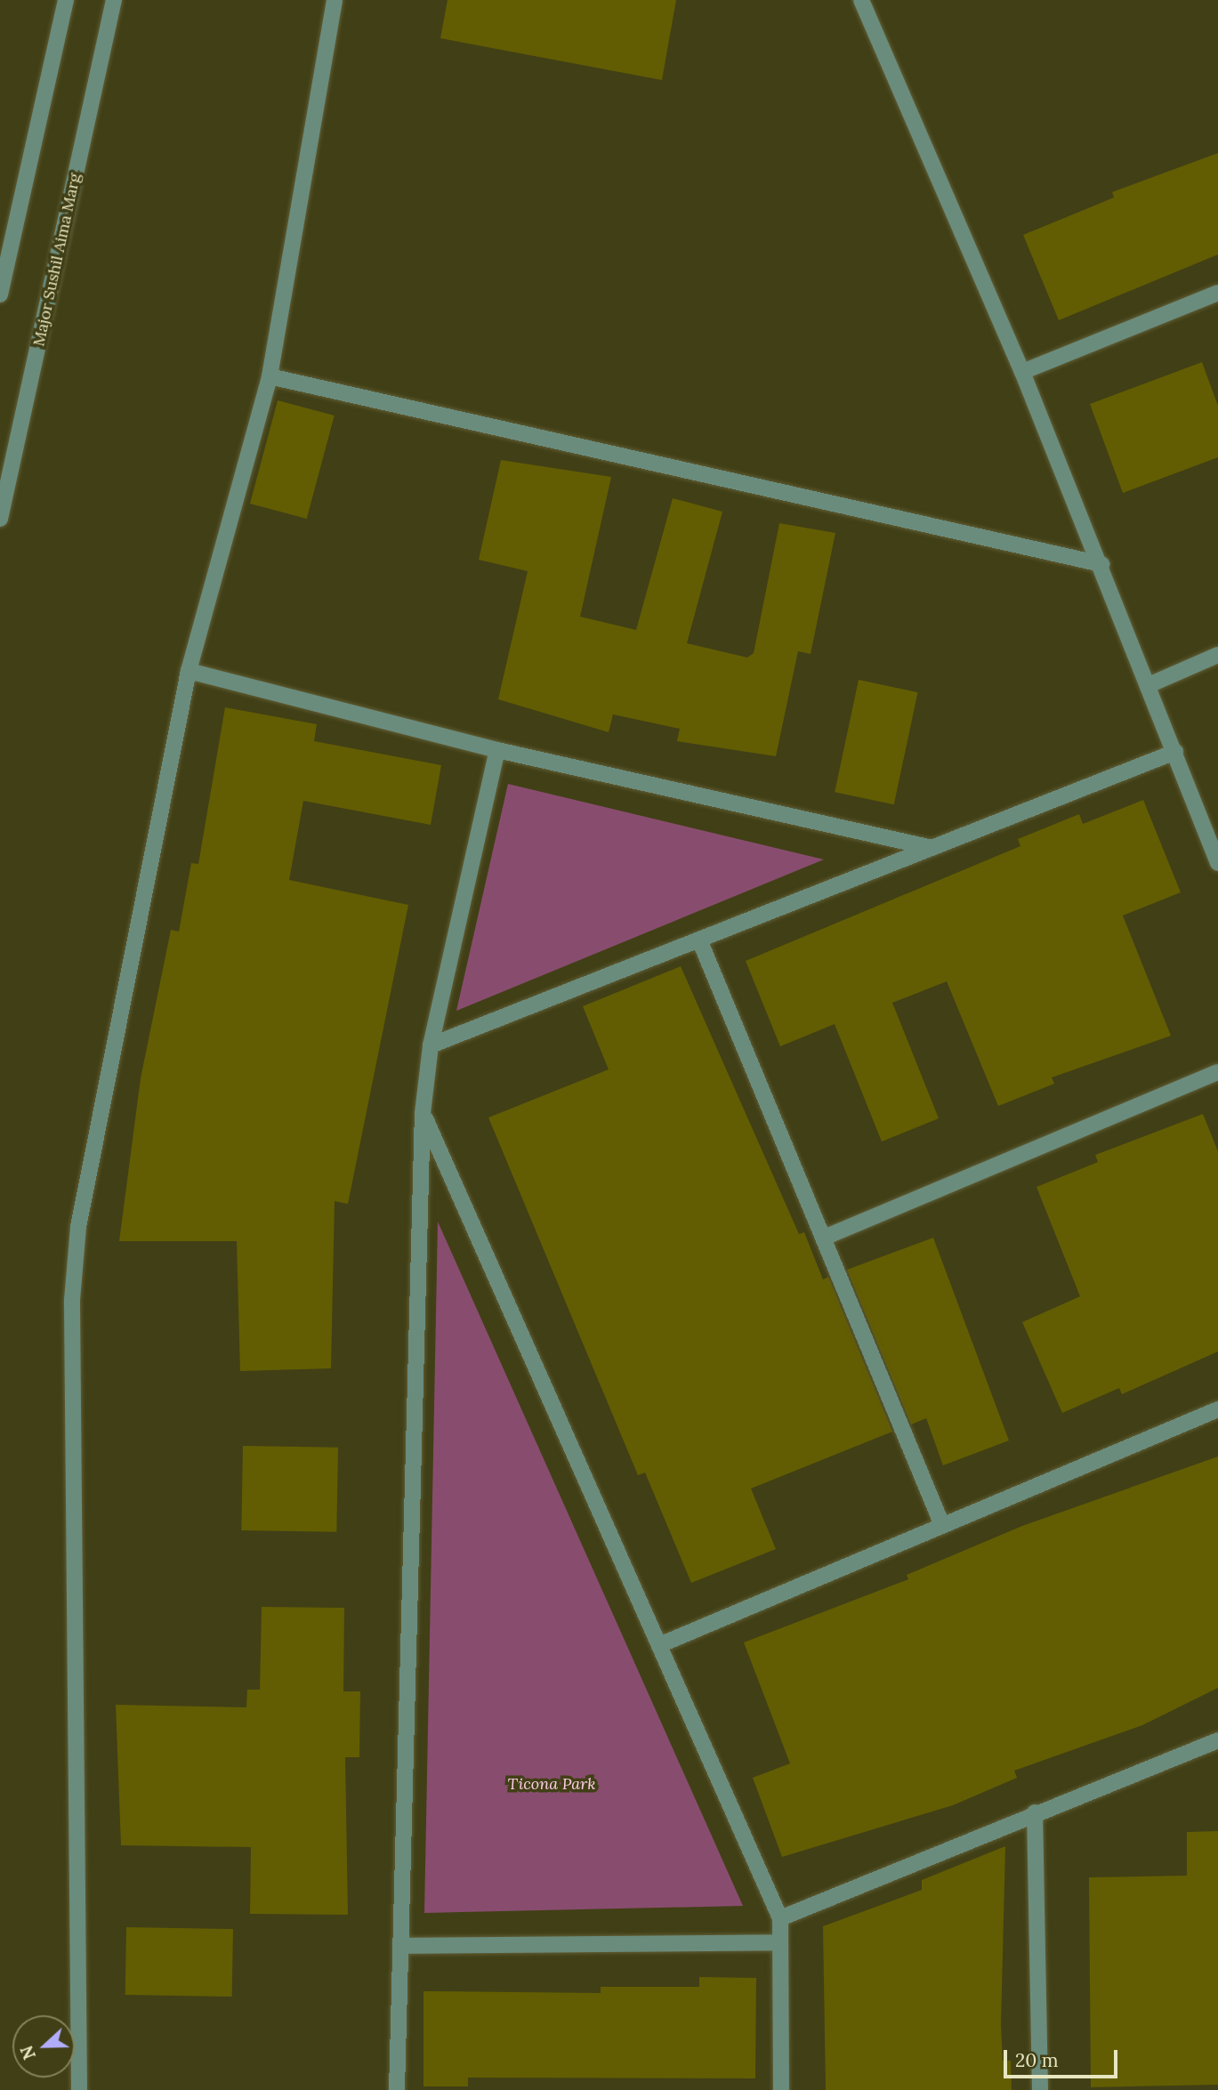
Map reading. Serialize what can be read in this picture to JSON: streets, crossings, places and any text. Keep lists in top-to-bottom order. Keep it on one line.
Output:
{"streets":{"street":["Major Sushil Aima Marg"]},"parks":["Ticona Park"],"scale_bar":"20 m","north":"left"}
